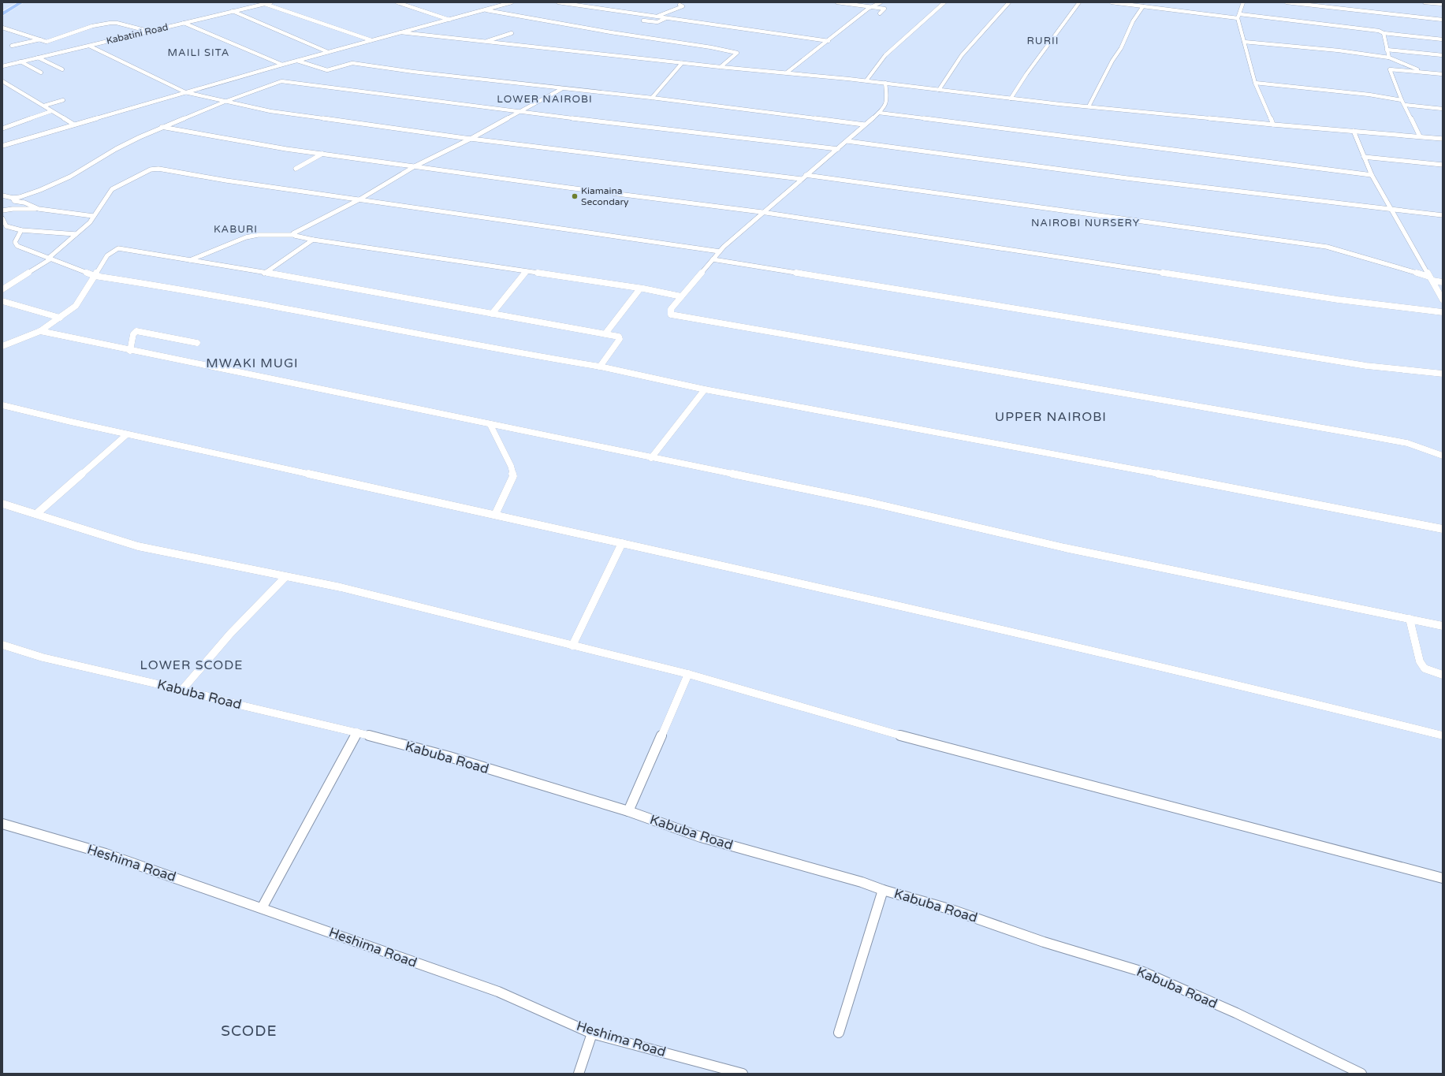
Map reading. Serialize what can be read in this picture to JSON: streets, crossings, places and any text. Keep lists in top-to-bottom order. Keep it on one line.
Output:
{"streets":{"street":["Kabatini Road","Kabuba Road","Heshima Road"]},"districts":["RURII","MAILI SITA","LOWER NAIROBI","NAIROBI NURSERY","KABURI","MWAKI MUGI","UPPER NAIROBI","LOWER SCODE","SCODE"],"places":["Kiamaina Secondary"]}
